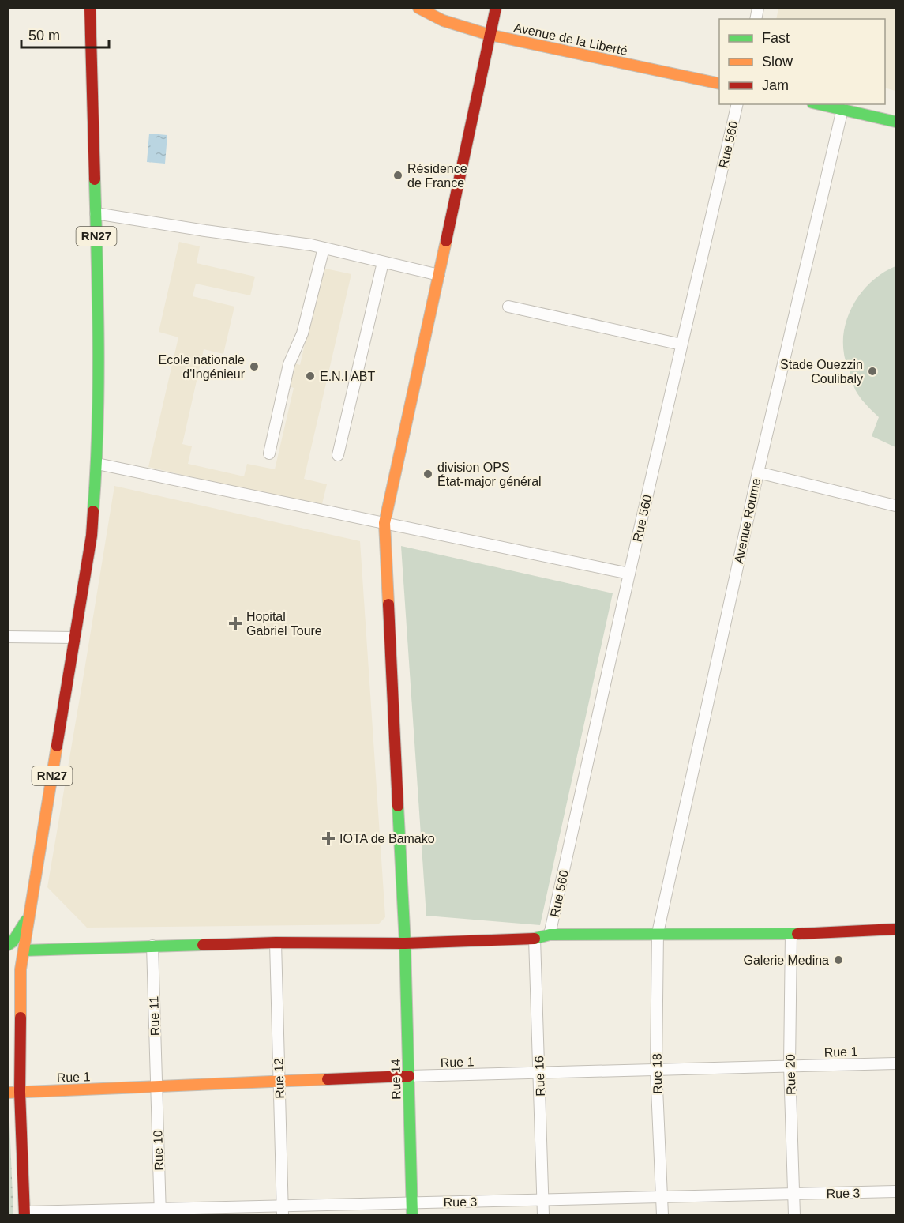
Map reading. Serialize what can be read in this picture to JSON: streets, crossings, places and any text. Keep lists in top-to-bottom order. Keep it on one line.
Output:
{"streets":{"main road":["Avenue de la Liberté","RN27","Rue 1","Rue 14"],"street":["Rue 560","Avenue Roume","Rue 11","Rue 18","Rue 20","Rue 16","Rue 12","Rue 10","Rue 3"]},"crossings":[["Avenue de la Liberté","Rue 14"],["RN27","Rue 1"],["RN27","Rue 3"],["Avenue Roume","Rue 18"],["Rue 11","Rue 1"],["Rue 11","Rue 10"],["Rue 1","Rue 18"],["Rue 1","Rue 20"],["Rue 1","Rue 16"],["Rue 1","Rue 12"],["Rue 1","Rue 14"],["Rue 1","Rue 10"],["Rue 18","Rue 3"],["Rue 20","Rue 3"],["Rue 16","Rue 3"],["Rue 12","Rue 3"],["Rue 14","Rue 3"],["Rue 10","Rue 3"]],"places":{"other":["Résidence de France","Ecole nationale d'Ingénieur","Stade Ouezzin Coulibaly","E.N.I ABT","division OPS État-major général","Galerie Medina"],"health":["Hopital Gabriel Toure","IOTA de Bamako"]},"legend":["Fast","Slow","Jam"],"scale_bar":"50 m"}
